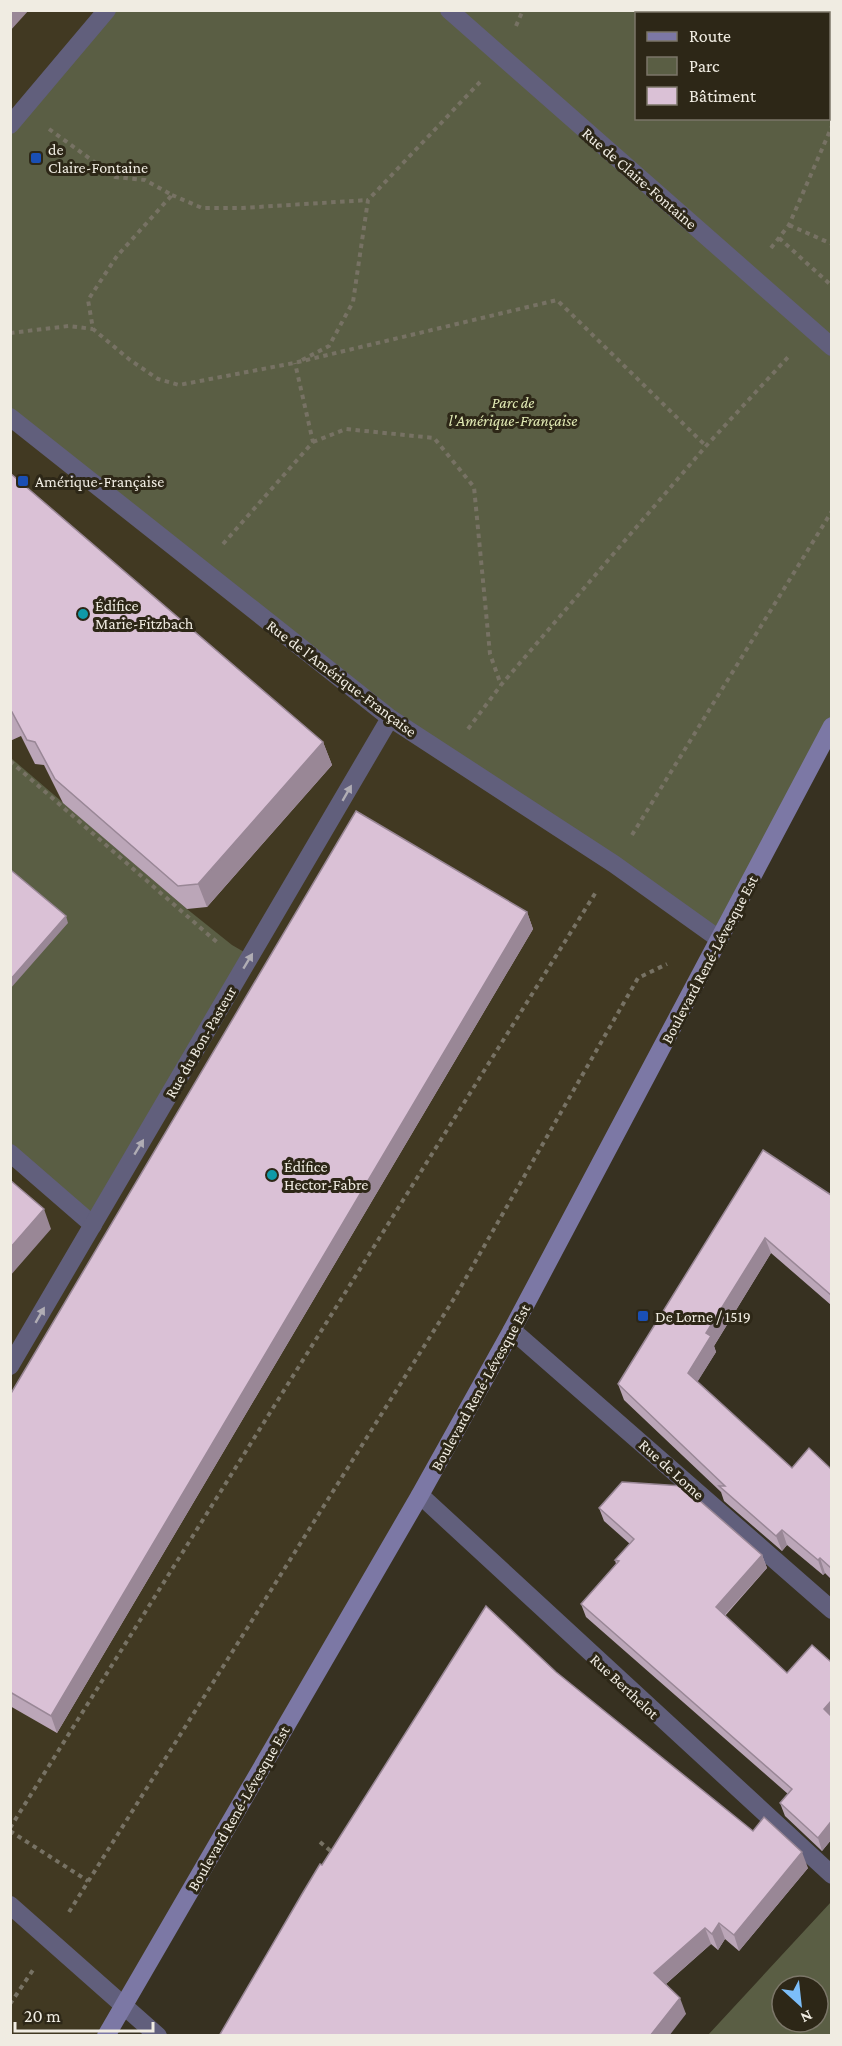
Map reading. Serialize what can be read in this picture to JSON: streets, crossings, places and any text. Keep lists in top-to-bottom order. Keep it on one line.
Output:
{"streets":{"main road":["Boulevard René-Lévesque Est"],"street":["Rue de Claire-Fontaine","Rue de l'Amérique-Française","Rue du Bon-Pasteur","Rue de Lome","Rue Berthelot"]},"crossings":[["Rue de l'Amérique-Française","Boulevard René-Lévesque Est"],["Rue de l'Amérique-Française","Rue du Bon-Pasteur"],["Boulevard René-Lévesque Est","Rue de Lome"],["Boulevard René-Lévesque Est","Rue Berthelot"]],"one_way":["Rue du Bon-Pasteur"],"parks":["Parc de l'Amérique-Française"],"places":{"transit":["de Claire-Fontaine","Amérique-Française","De Lorne / 1519"],"other":["Édifice Marie-Fitzbach","Édifice Hector-Fabre"]},"legend":["Route","Parc","Bâtiment"],"scale_bar":"20 m","north":"bottom right"}
